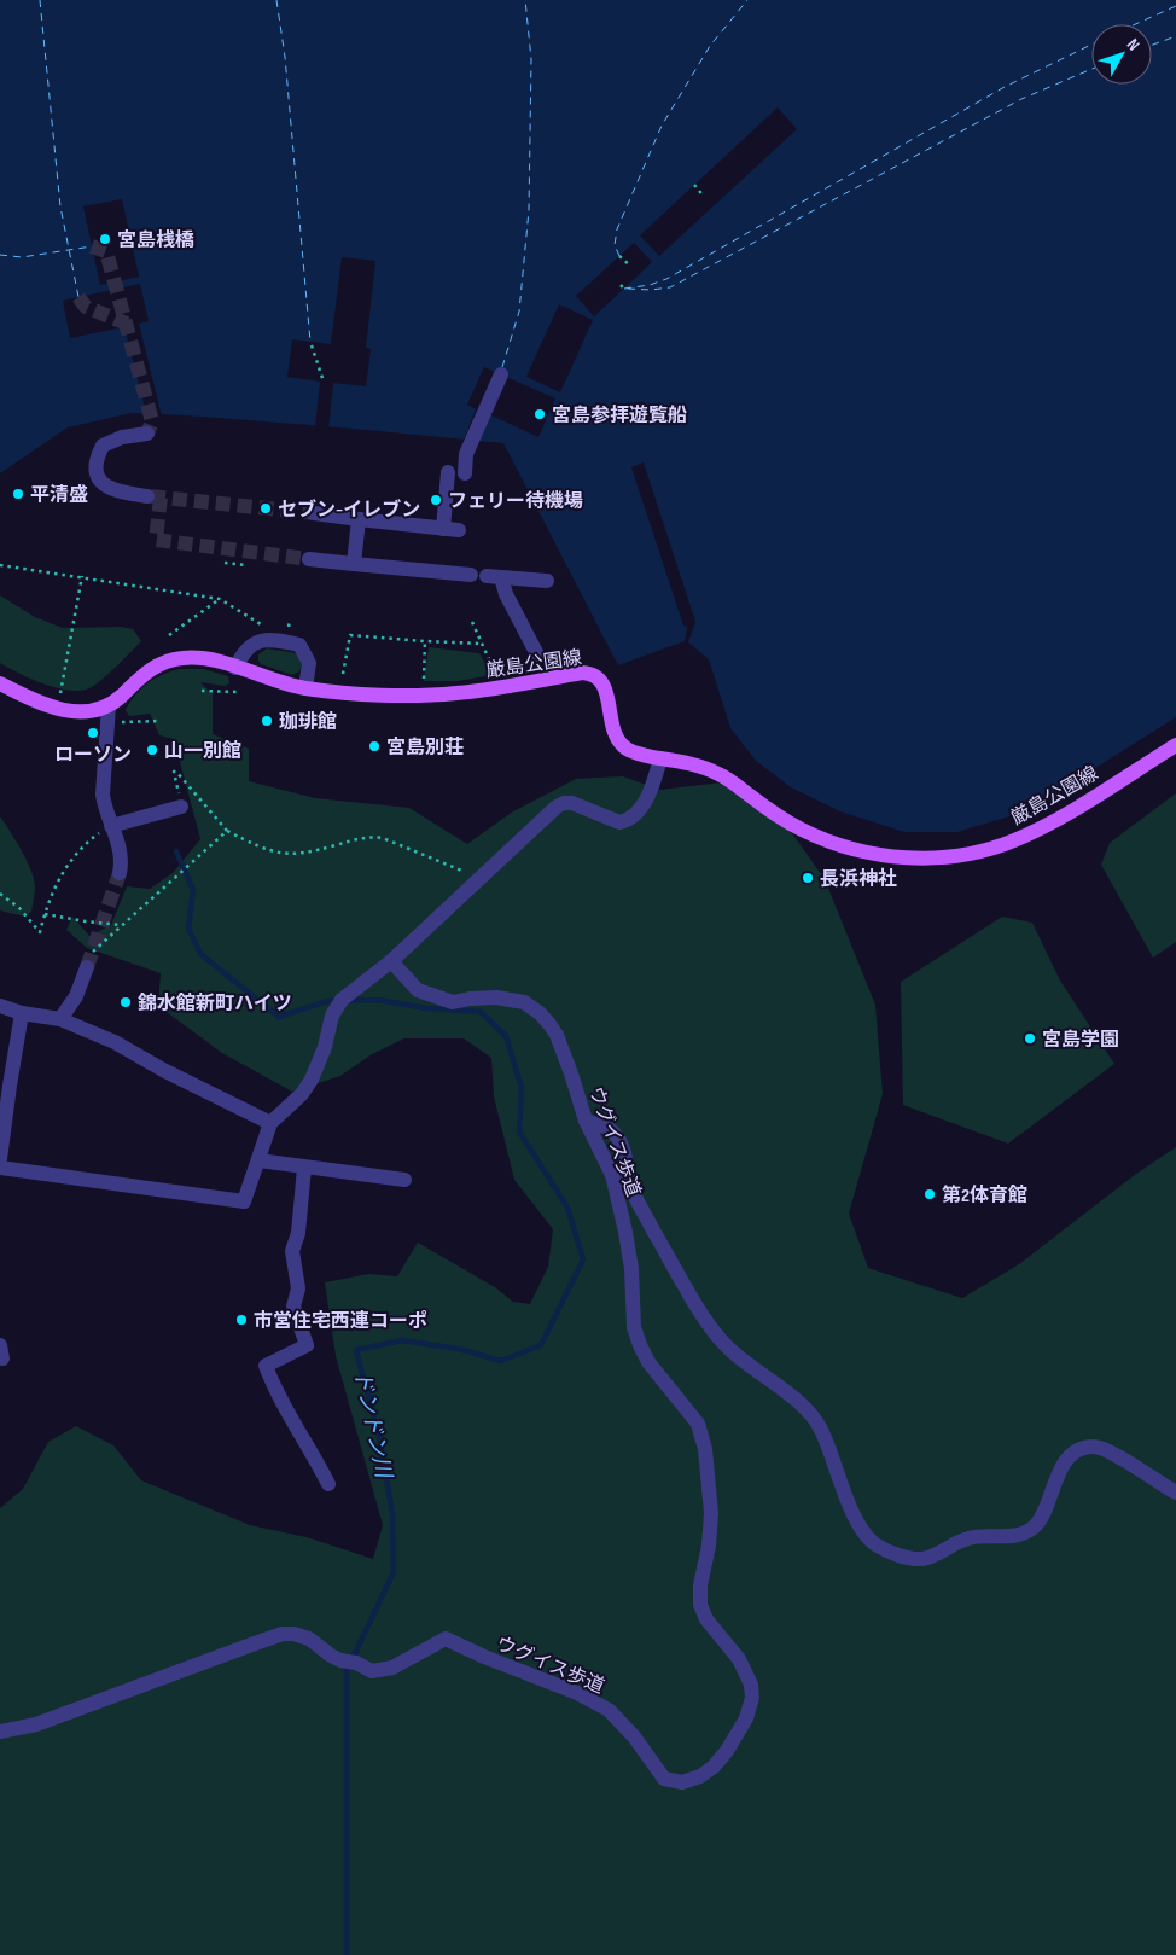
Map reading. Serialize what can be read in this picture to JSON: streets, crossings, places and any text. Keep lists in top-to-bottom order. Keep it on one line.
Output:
{"streets":{"main road":["厳島公園線"],"street":["ウグイス歩道"]},"water":["ドンドン川"],"places":["宮島桟橋","宮島参拝遊覧船","平清盛","フェリー待機場","セブン-イレブン","珈琲館","ローソン","宮島別荘","山一別館","長浜神社","錦水館新町ハイツ","宮島学園","第2体育館","市営住宅西連コーポ"],"north":"top right"}
